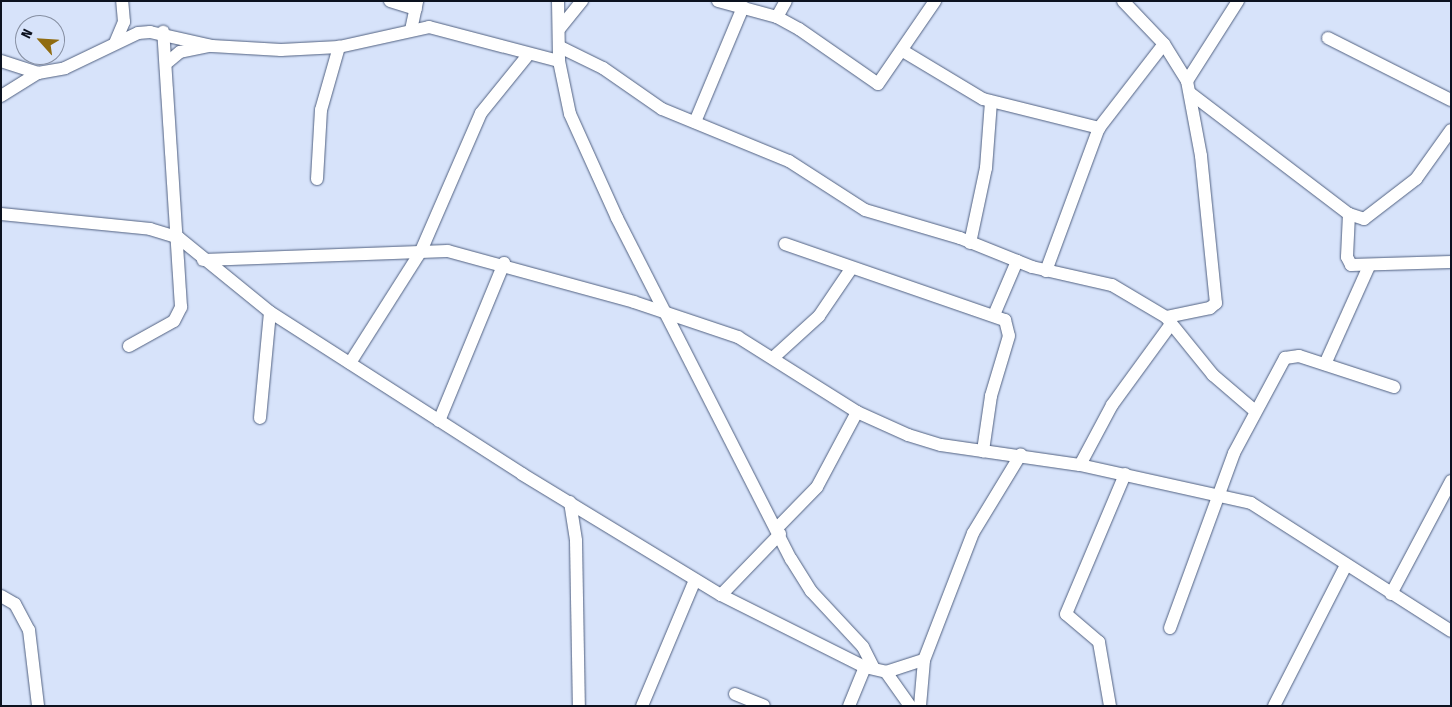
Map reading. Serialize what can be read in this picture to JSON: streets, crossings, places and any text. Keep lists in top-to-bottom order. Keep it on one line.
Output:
{"north":"top left"}
